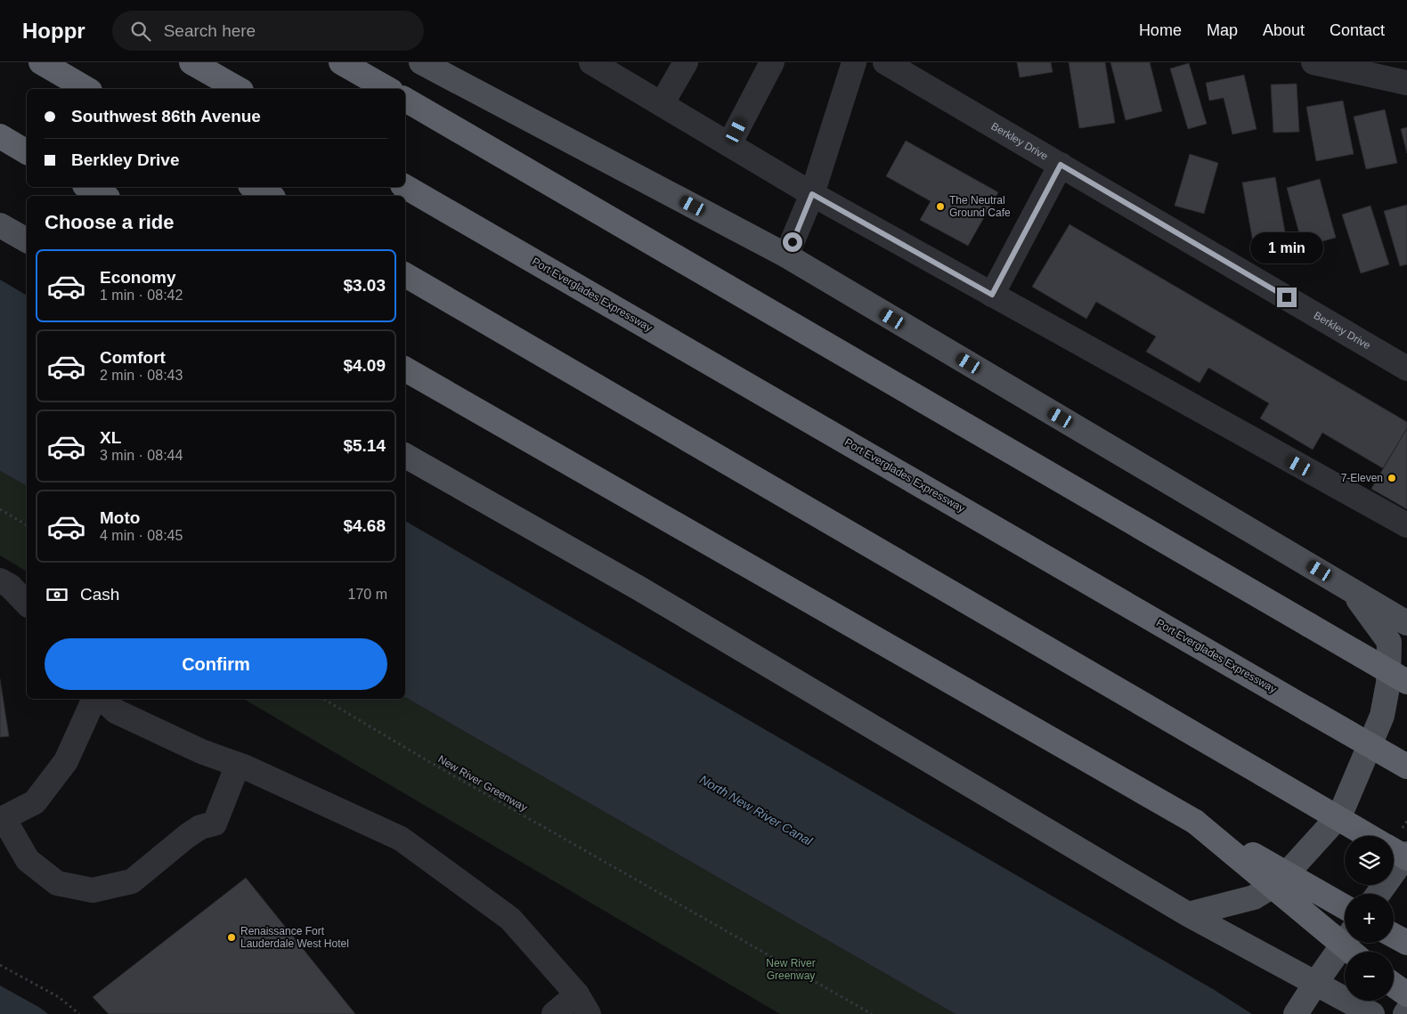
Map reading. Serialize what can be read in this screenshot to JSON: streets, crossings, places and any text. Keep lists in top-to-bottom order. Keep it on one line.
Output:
{"streets":{"highway":["Port Everglades Expressway"],"street":["Berkley Drive"],"path":["New River Greenway"]},"water":["North New River Canal"],"parks":["New River Greenway"],"places":["The Neutral Ground Cafe","7-Eleven","Renaissance Fort Lauderdale West Hotel"],"page":{"header":"Hoppr","search":"Search here","nav":["Home","Map","About","Contact"],"banner":["Southwest 86th Avenue","Berkley Drive"],"heading":"Choose a ride","bubble":"1 min","list":[{"name":"Economy","note":"1 min · 08:42","value":"$3.03"},{"name":"Comfort","note":"2 min · 08:43","value":"$4.09"},{"name":"XL","note":"3 min · 08:44","value":"$5.14"},{"name":"Moto","note":"4 min · 08:45","value":"$4.68"}],"pay":["Cash","170 m"],"buttons":"Confirm","map_buttons":["+","−"]}}
